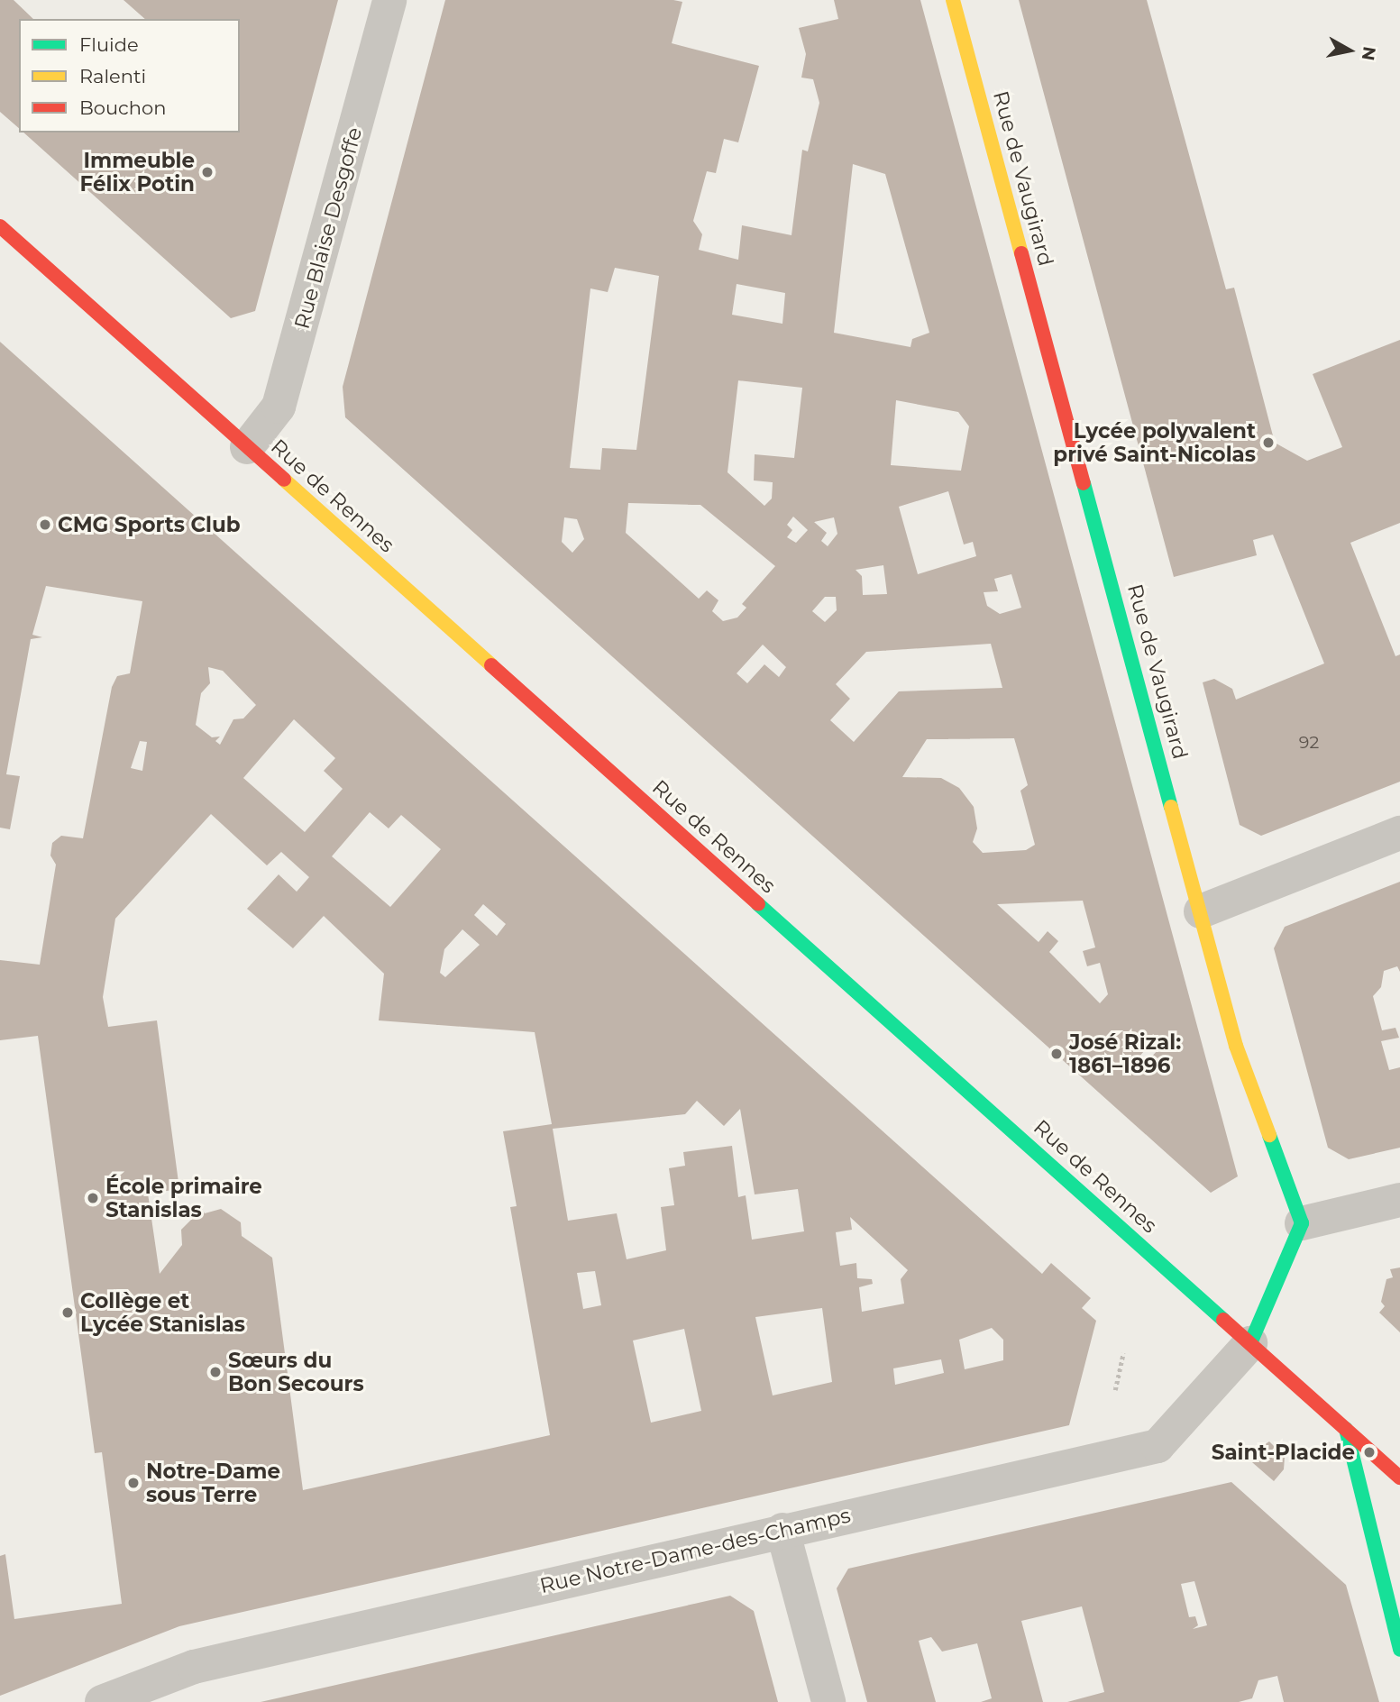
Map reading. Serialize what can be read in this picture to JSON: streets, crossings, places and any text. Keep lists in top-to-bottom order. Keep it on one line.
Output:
{"streets":{"main road":["Rue de Vaugirard","Rue de Rennes"],"street":["Rue Blaise Desgoffe","Rue Notre-Dame-des-Champs"]},"crossings":[["Rue Blaise Desgoffe","Rue de Rennes"],["Rue de Rennes","Rue Notre-Dame-des-Champs"]],"places":["Immeuble Félix Potin","Lycée polyvalent privé Saint-Nicolas","CMG Sports Club","José Rizal: 1861–1896","École primaire Stanislas","Collège et Lycée Stanislas","Sœurs du Bon Secours","Saint-Placide","Notre-Dame sous Terre"],"house_numbers":["92"],"legend":["Fluide","Ralenti","Bouchon"],"north":"right"}
